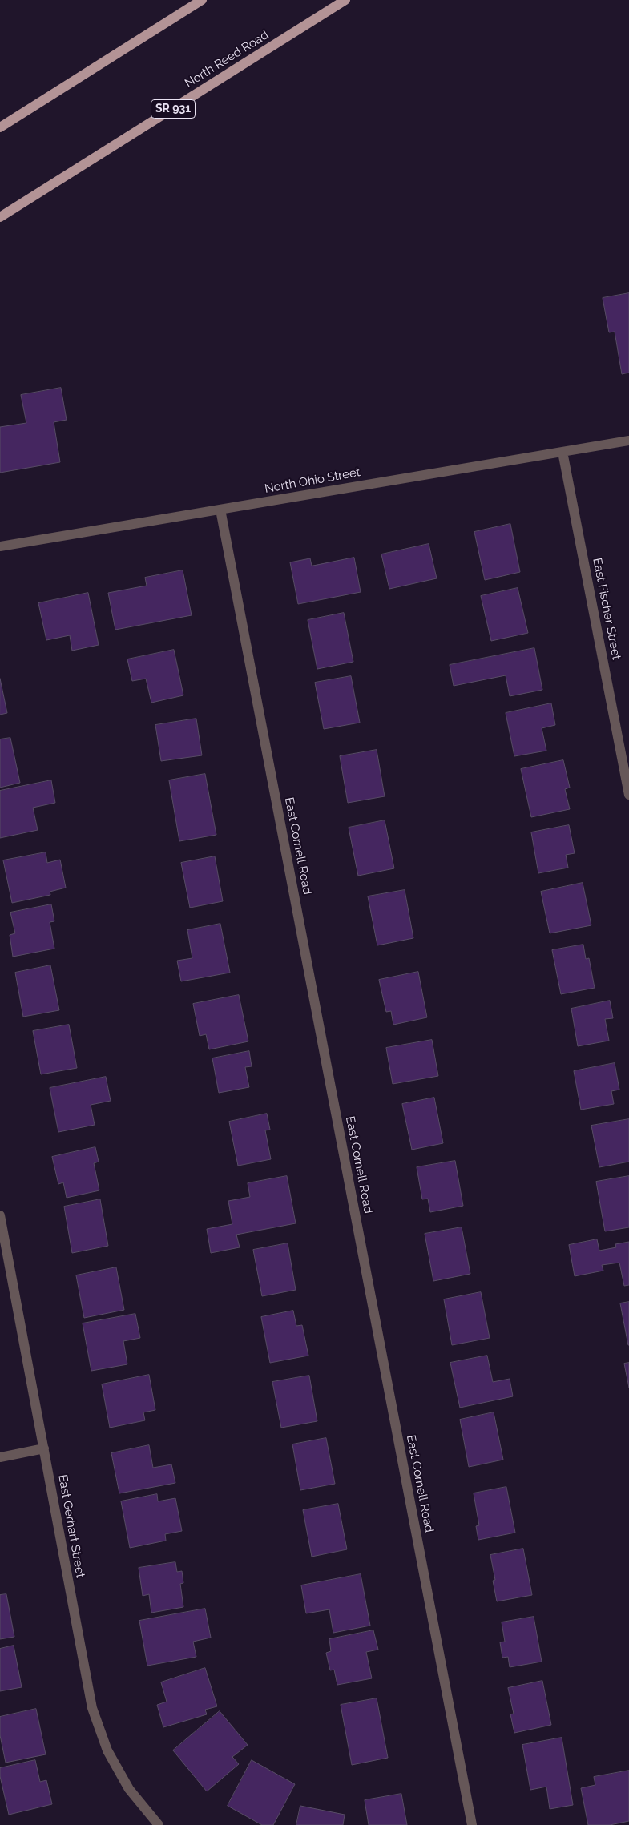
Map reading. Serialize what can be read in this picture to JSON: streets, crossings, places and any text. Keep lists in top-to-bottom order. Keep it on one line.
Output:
{"streets":{"main road":["North Reed Road","SR 931"],"street":["North Ohio Street","East Fischer Street","East Cornell Road","East Gerhart Street"]},"crossings":[["North Ohio Street","East Fischer Street"],["North Ohio Street","East Cornell Road"]]}
